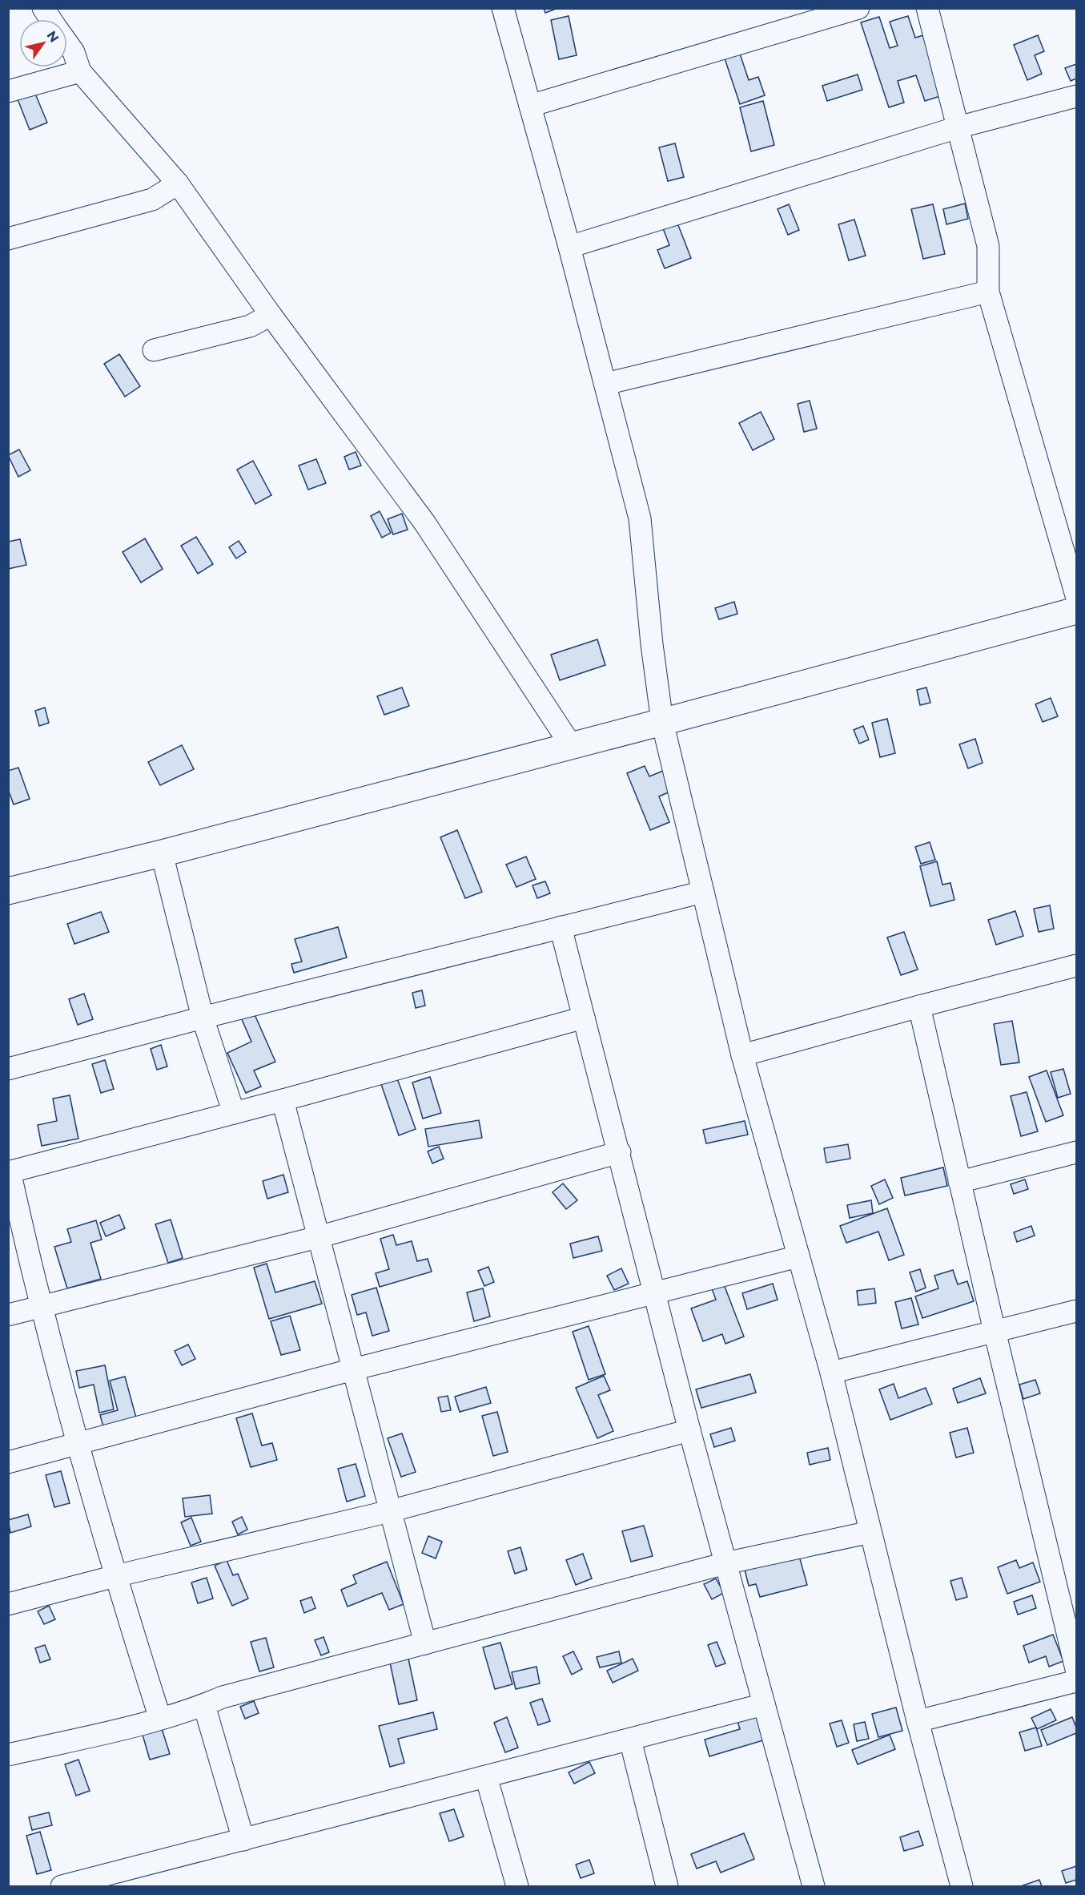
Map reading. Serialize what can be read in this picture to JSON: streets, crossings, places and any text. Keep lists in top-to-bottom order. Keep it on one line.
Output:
{"north":"top right"}
